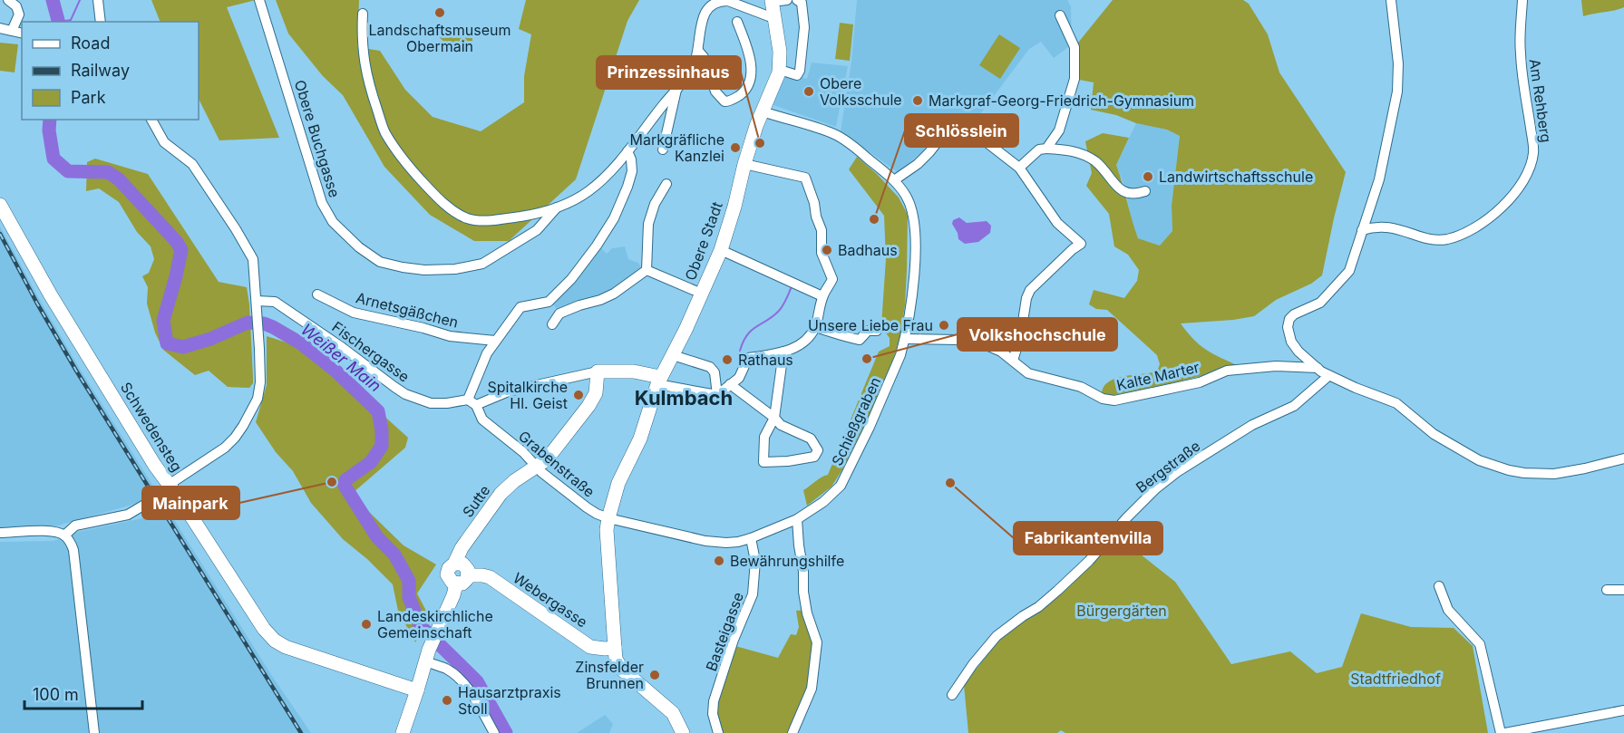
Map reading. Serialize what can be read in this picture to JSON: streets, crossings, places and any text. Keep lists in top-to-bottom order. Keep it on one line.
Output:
{"streets":{"street":["Am Rehberg","Obere Buchgasse","Obere Stadt","Arnetsgäßchen","Fischergasse","Kalte Marter","Schießgraben","Schwedensteg","Grabenstraße","Bergstraße","Sutte","Webergasse","Basteigasse"]},"crossings":[["Obere Stadt","Schießgraben"],["Obere Stadt","Grabenstraße"],["Obere Stadt","Webergasse"],["Fischergasse","Grabenstraße"],["Fischergasse","Sutte"],["Kalte Marter","Schießgraben"],["Kalte Marter","Bergstraße"],["Schießgraben","Grabenstraße"],["Schießgraben","Basteigasse"],["Grabenstraße","Sutte"],["Sutte","Webergasse"]],"districts":["Kulmbach"],"water":["Weißer Main"],"parks":["Bürgergärten","Stadtfriedhof"],"places":["Landschaftsmuseum Obermain","Obere Volksschule","Markgraf-Georg-Friedrich-Gymnasium","Prinzessinhaus","Markgräfliche Kanzlei","Landwirtschaftsschule","Schlösslein","Badhaus","Unsere Liebe Frau","Volkshochschule","Rathaus","Spitalkirche Hl. Geist","Mainpark","Fabrikantenvilla","Bewährungshilfe","Landeskirchliche Gemeinschaft","Zinsfelder Brunnen","Hausarztpraxis Stoll"],"legend":["Road","Railway","Park"],"scale_bar":"100 m"}
